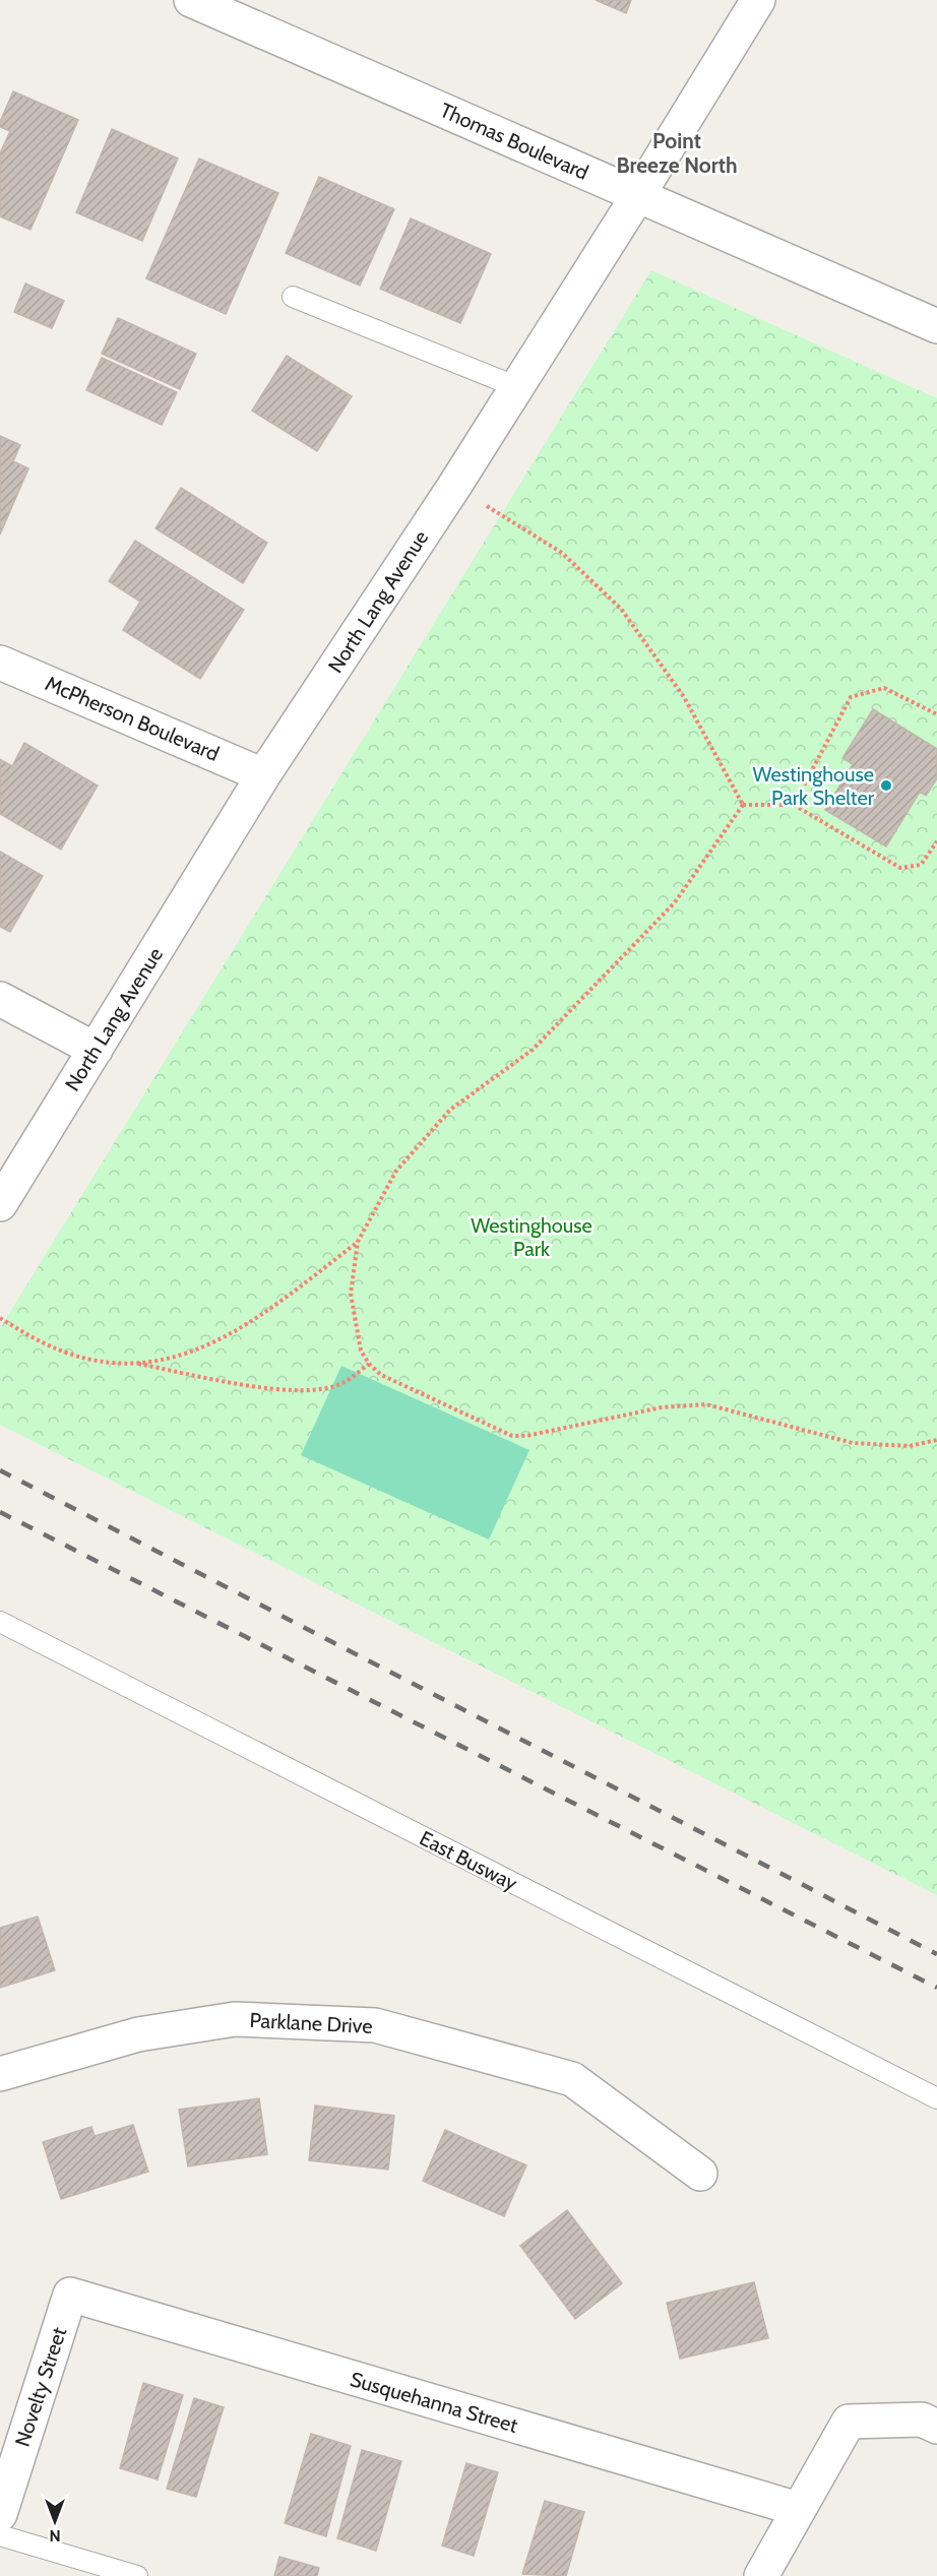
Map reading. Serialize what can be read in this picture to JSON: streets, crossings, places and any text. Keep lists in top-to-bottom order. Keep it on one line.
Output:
{"streets":{"street":["Thomas Boulevard","North Lang Avenue","McPherson Boulevard","Parklane Drive","Novelty Street","Susquehanna Street"],"lane":["East Busway"]},"crossings":[["Thomas Boulevard","North Lang Avenue"],["North Lang Avenue","McPherson Boulevard"],["Novelty Street","Susquehanna Street"]],"districts":["Point Breeze North"],"parks":["Westinghouse Park"],"places":["Westinghouse Park Shelter"],"north":"bottom"}
